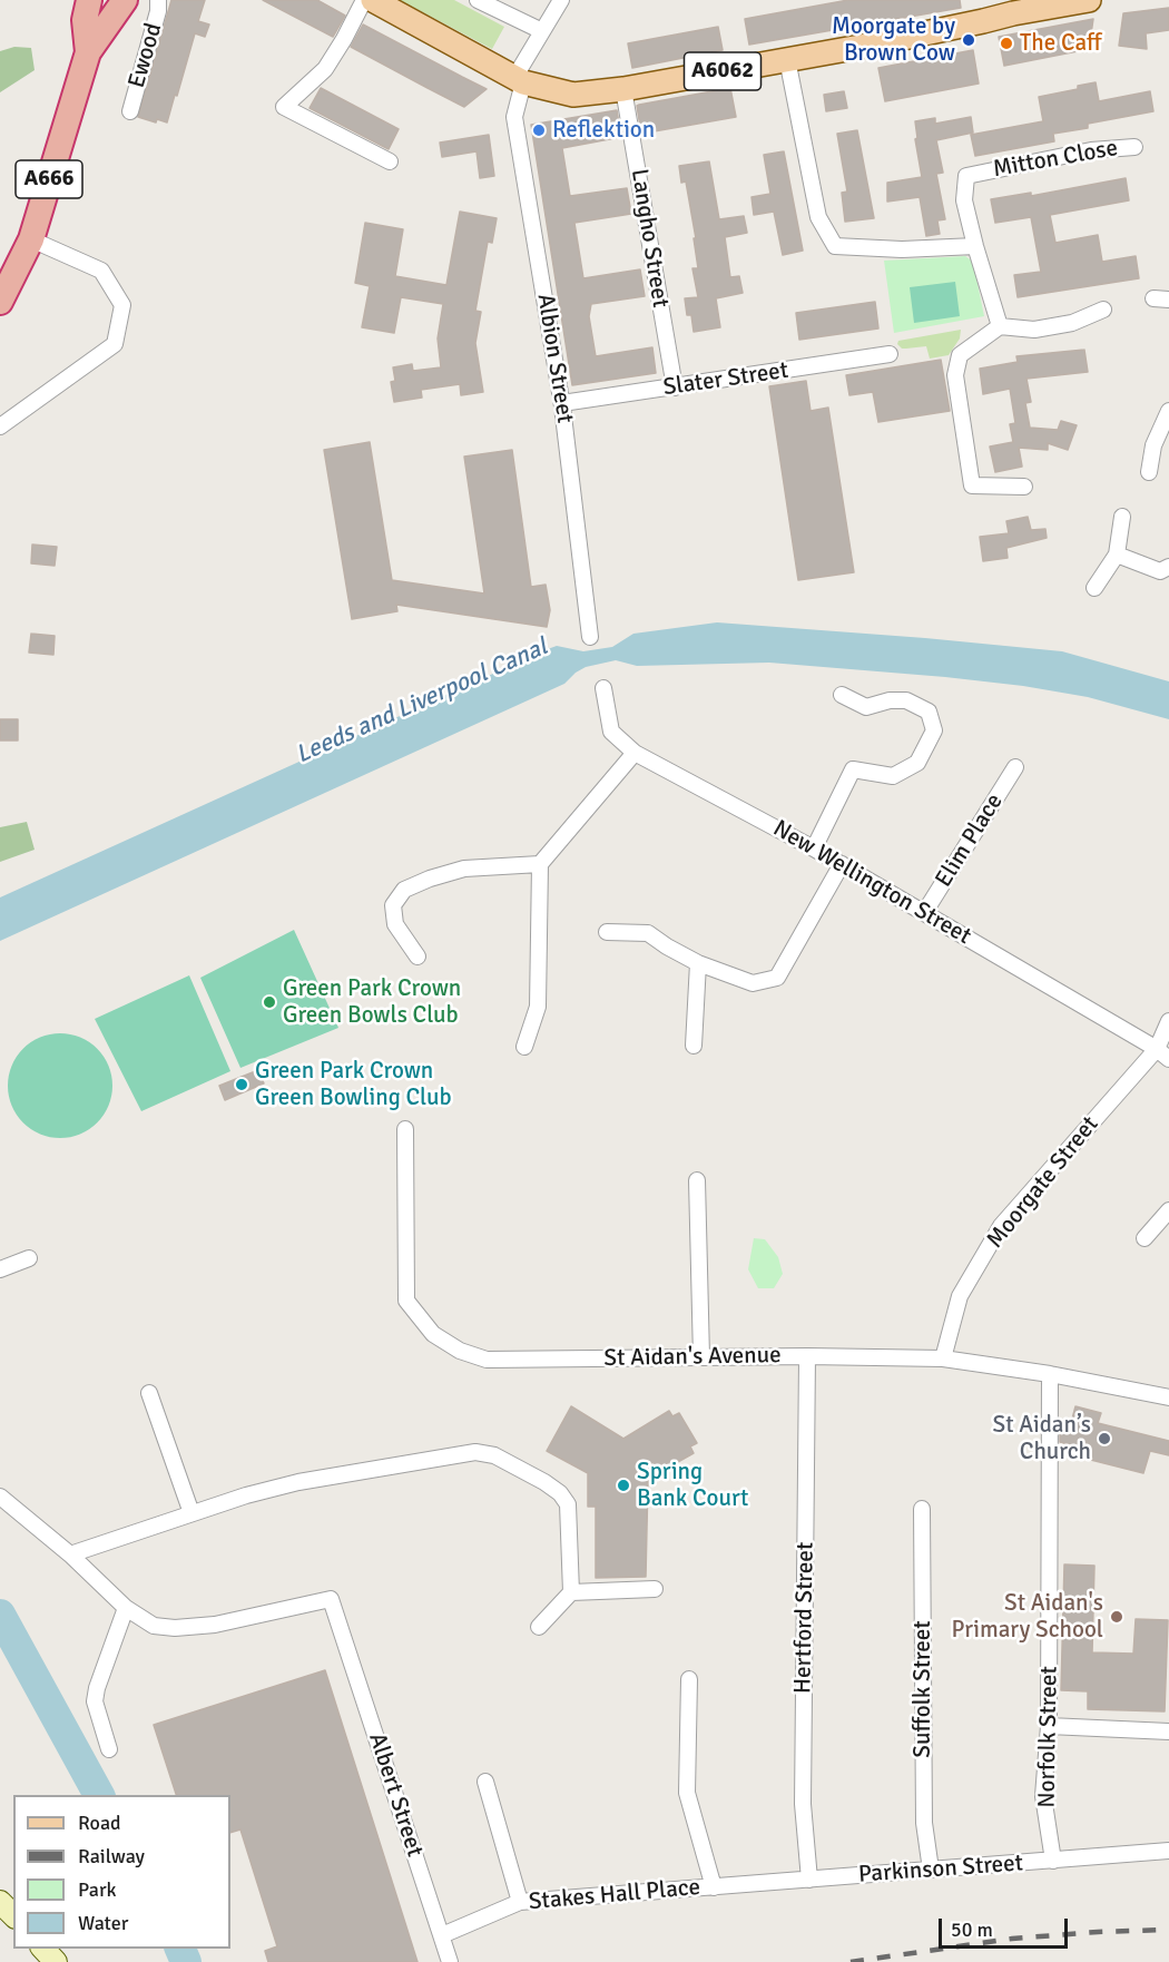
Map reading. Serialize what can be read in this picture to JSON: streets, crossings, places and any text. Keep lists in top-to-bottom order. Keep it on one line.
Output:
{"streets":{"highway":["A666"],"main road":["A6062"],"street":["Ewood","Mitton Close","Langho Street","Albion Street","Slater Street","Elim Place","New Wellington Street","Moorgate Street","St Aidan's Avenue","Hertford Street","Suffolk Street","Norfolk Street","Albert Street","Parkinson Street","Stakes Hall Place"]},"crossings":[["A6062","Langho Street"],["A6062","Albion Street"],["Langho Street","Slater Street"],["Albion Street","Slater Street"],["Elim Place","New Wellington Street"],["New Wellington Street","Moorgate Street"],["Moorgate Street","St Aidan's Avenue"],["St Aidan's Avenue","Hertford Street"],["St Aidan's Avenue","Norfolk Street"],["Hertford Street","Parkinson Street"],["Suffolk Street","Parkinson Street"],["Norfolk Street","Parkinson Street"],["Albert Street","Stakes Hall Place"],["Parkinson Street","Stakes Hall Place"]],"water":["Leeds and Liverpool Canal"],"places":["Moorgate by Brown Cow","The Caff","Reflektion","Green Park Crown Green Bowls Club","Green Park Crown Green Bowling Club","St Aidan’s Church","Spring Bank Court","St Aidan's Primary School"],"legend":["Road","Railway","Park","Water"],"scale_bar":"50 m"}
